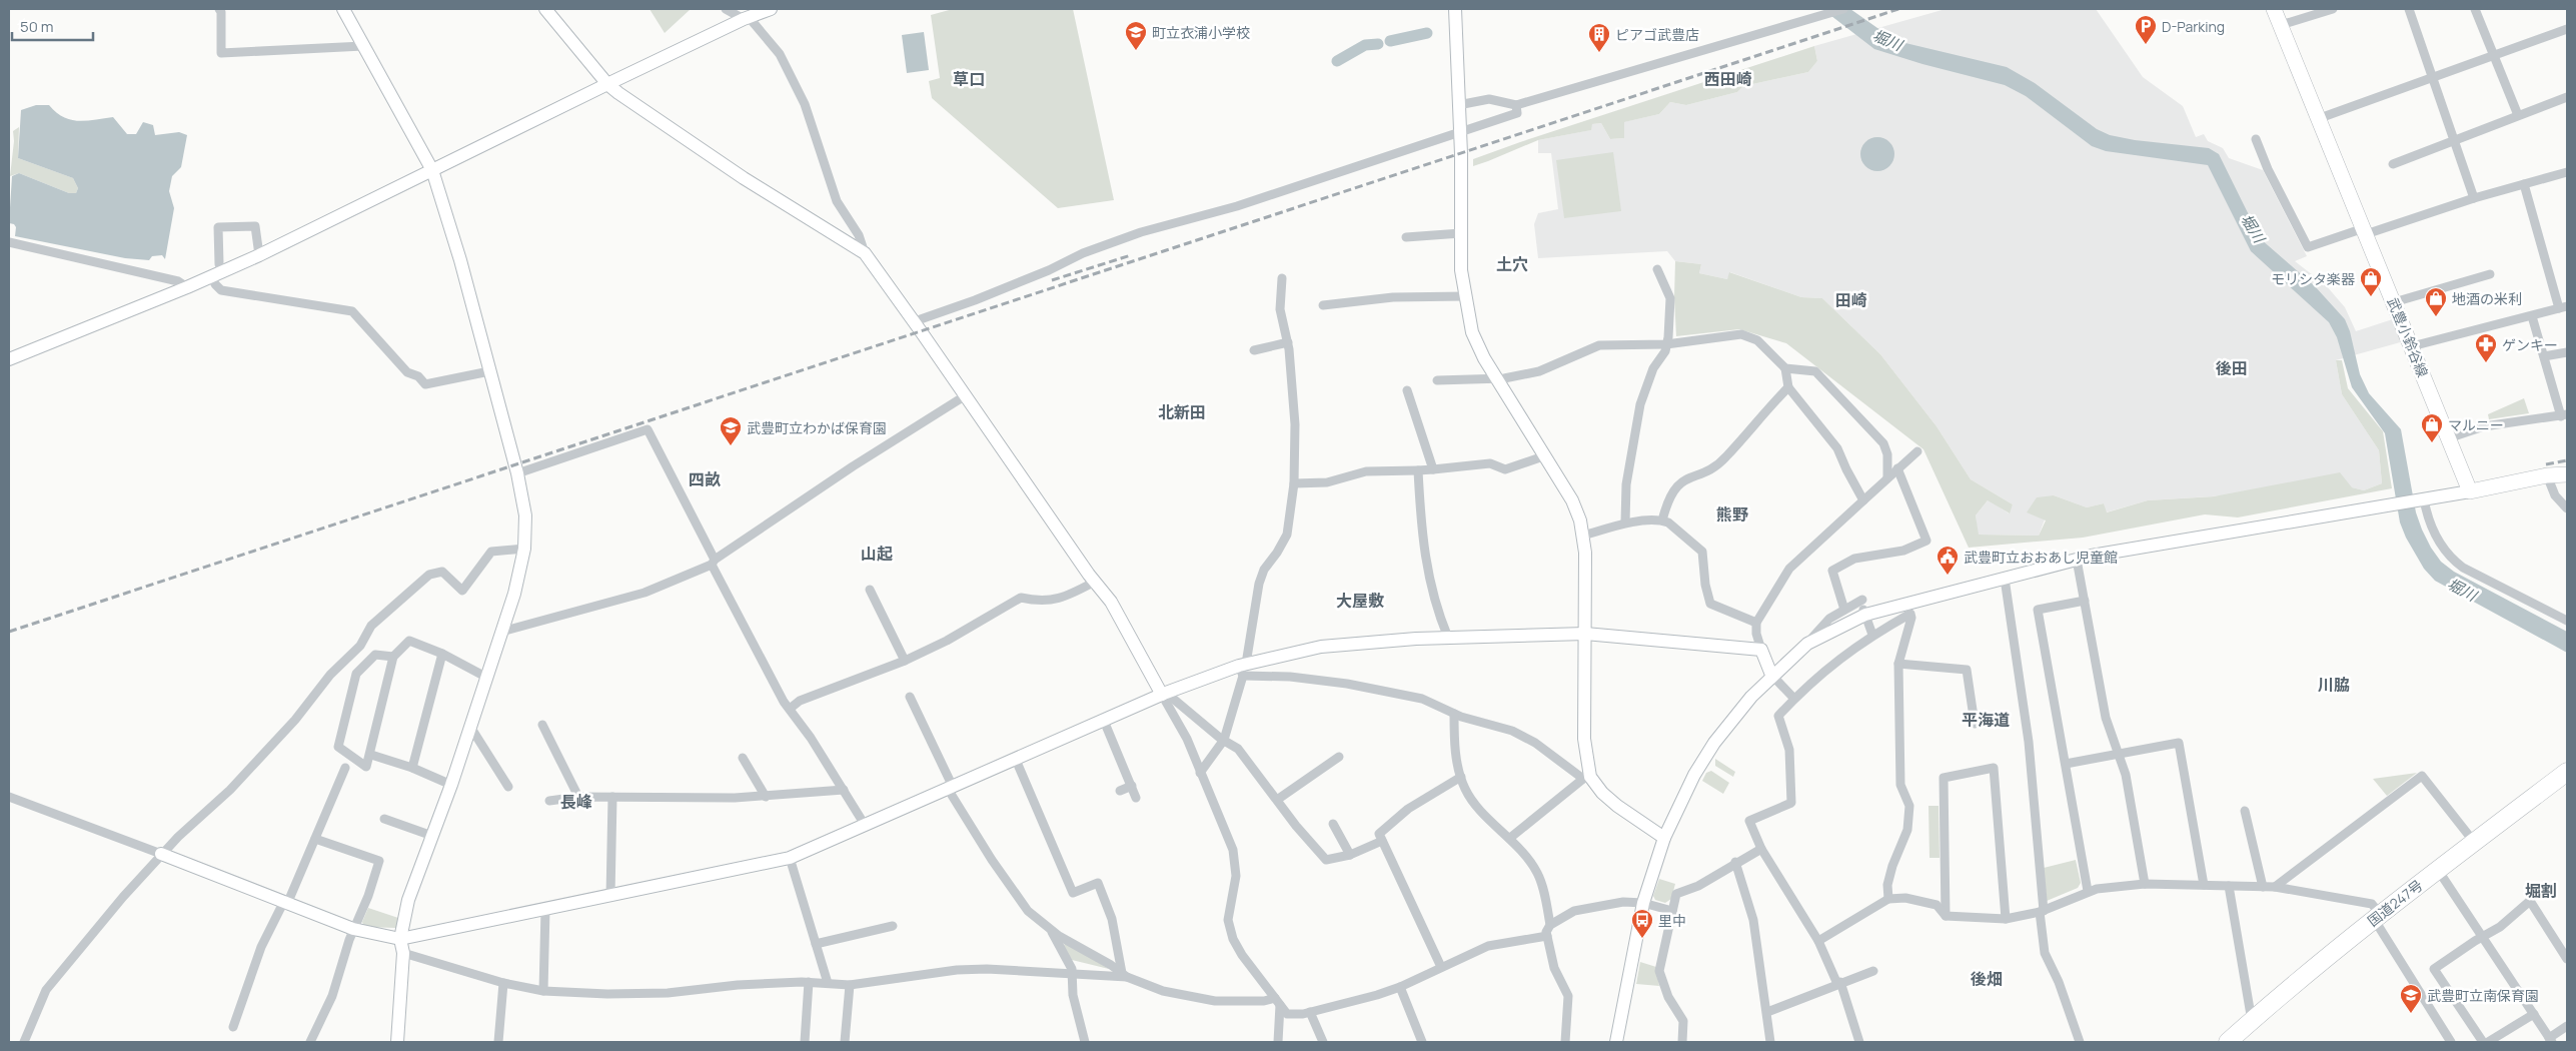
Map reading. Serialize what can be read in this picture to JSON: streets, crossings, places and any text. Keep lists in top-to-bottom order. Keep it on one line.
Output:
{"streets":{"highway":["国道247号"],"main road":["武豊小鈴谷線"]},"districts":["草口","西田崎","土穴","田崎","後田","北新田","四畝","熊野","山起","大屋敷","川脇","平海道","長峰","堀割","後畑"],"water":["堀川"],"places":{"parking":["D-Parking"],"school or university":["町立衣浦小学校","武豊町立わかば保育園","武豊町立南保育園"],"building":["ピアゴ武豊店"],"shop":["モリシタ楽器","地酒の米利","マルニー"],"pharmacy":["ゲンキー"],"public building":["武豊町立おおあし児童館"],"bus stop":["里中"]},"scale_bar":"50 m"}
